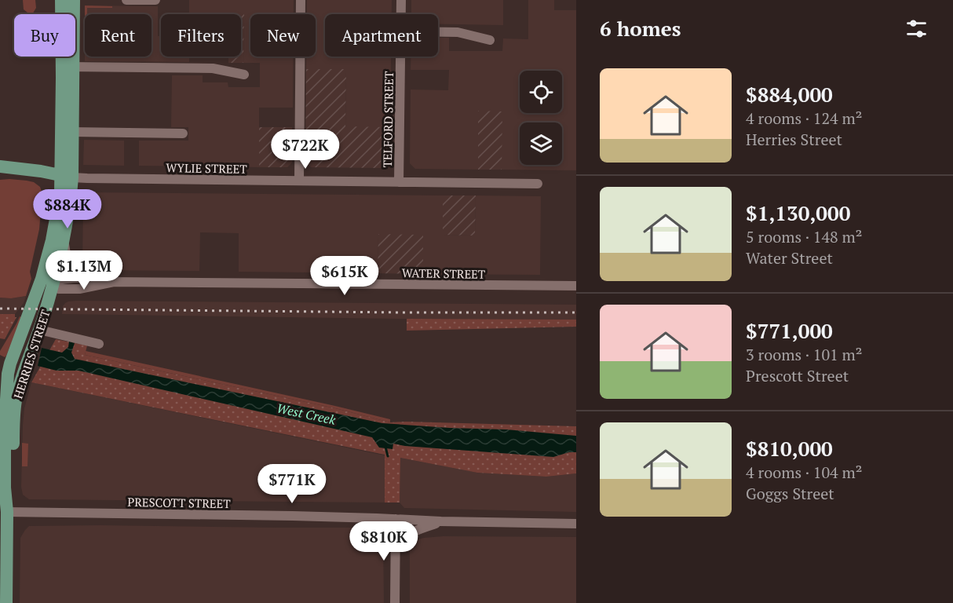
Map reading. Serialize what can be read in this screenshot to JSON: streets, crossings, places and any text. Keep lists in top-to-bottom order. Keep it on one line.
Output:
{"streets":{"main road":["HERRIES STREET"],"street":["TELFORD STREET","WYLIE STREET","WATER STREET","PRESCOTT STREET"]},"crossings":[["TELFORD STREET","WYLIE STREET"],["WYLIE STREET","HERRIES STREET"],["WATER STREET","HERRIES STREET"],["HERRIES STREET","PRESCOTT STREET"]],"water":["West Creek"],"page":{"heading":"6 homes","chip":["Buy","Rent","Filters","New","Apartment"],"list":[{"name":"$884,000","note":"4 rooms · 124 m² · Herries Street"},{"name":"$1,130,000","note":"5 rooms · 148 m² · Water Street"},{"name":"$771,000","note":"3 rooms · 101 m² · Prescott Street"},{"name":"$810,000","note":"4 rooms · 104 m² · Goggs Street"}],"price":["$722K","$884K","$1.13M","$615K","$771K","$810K"]}}
